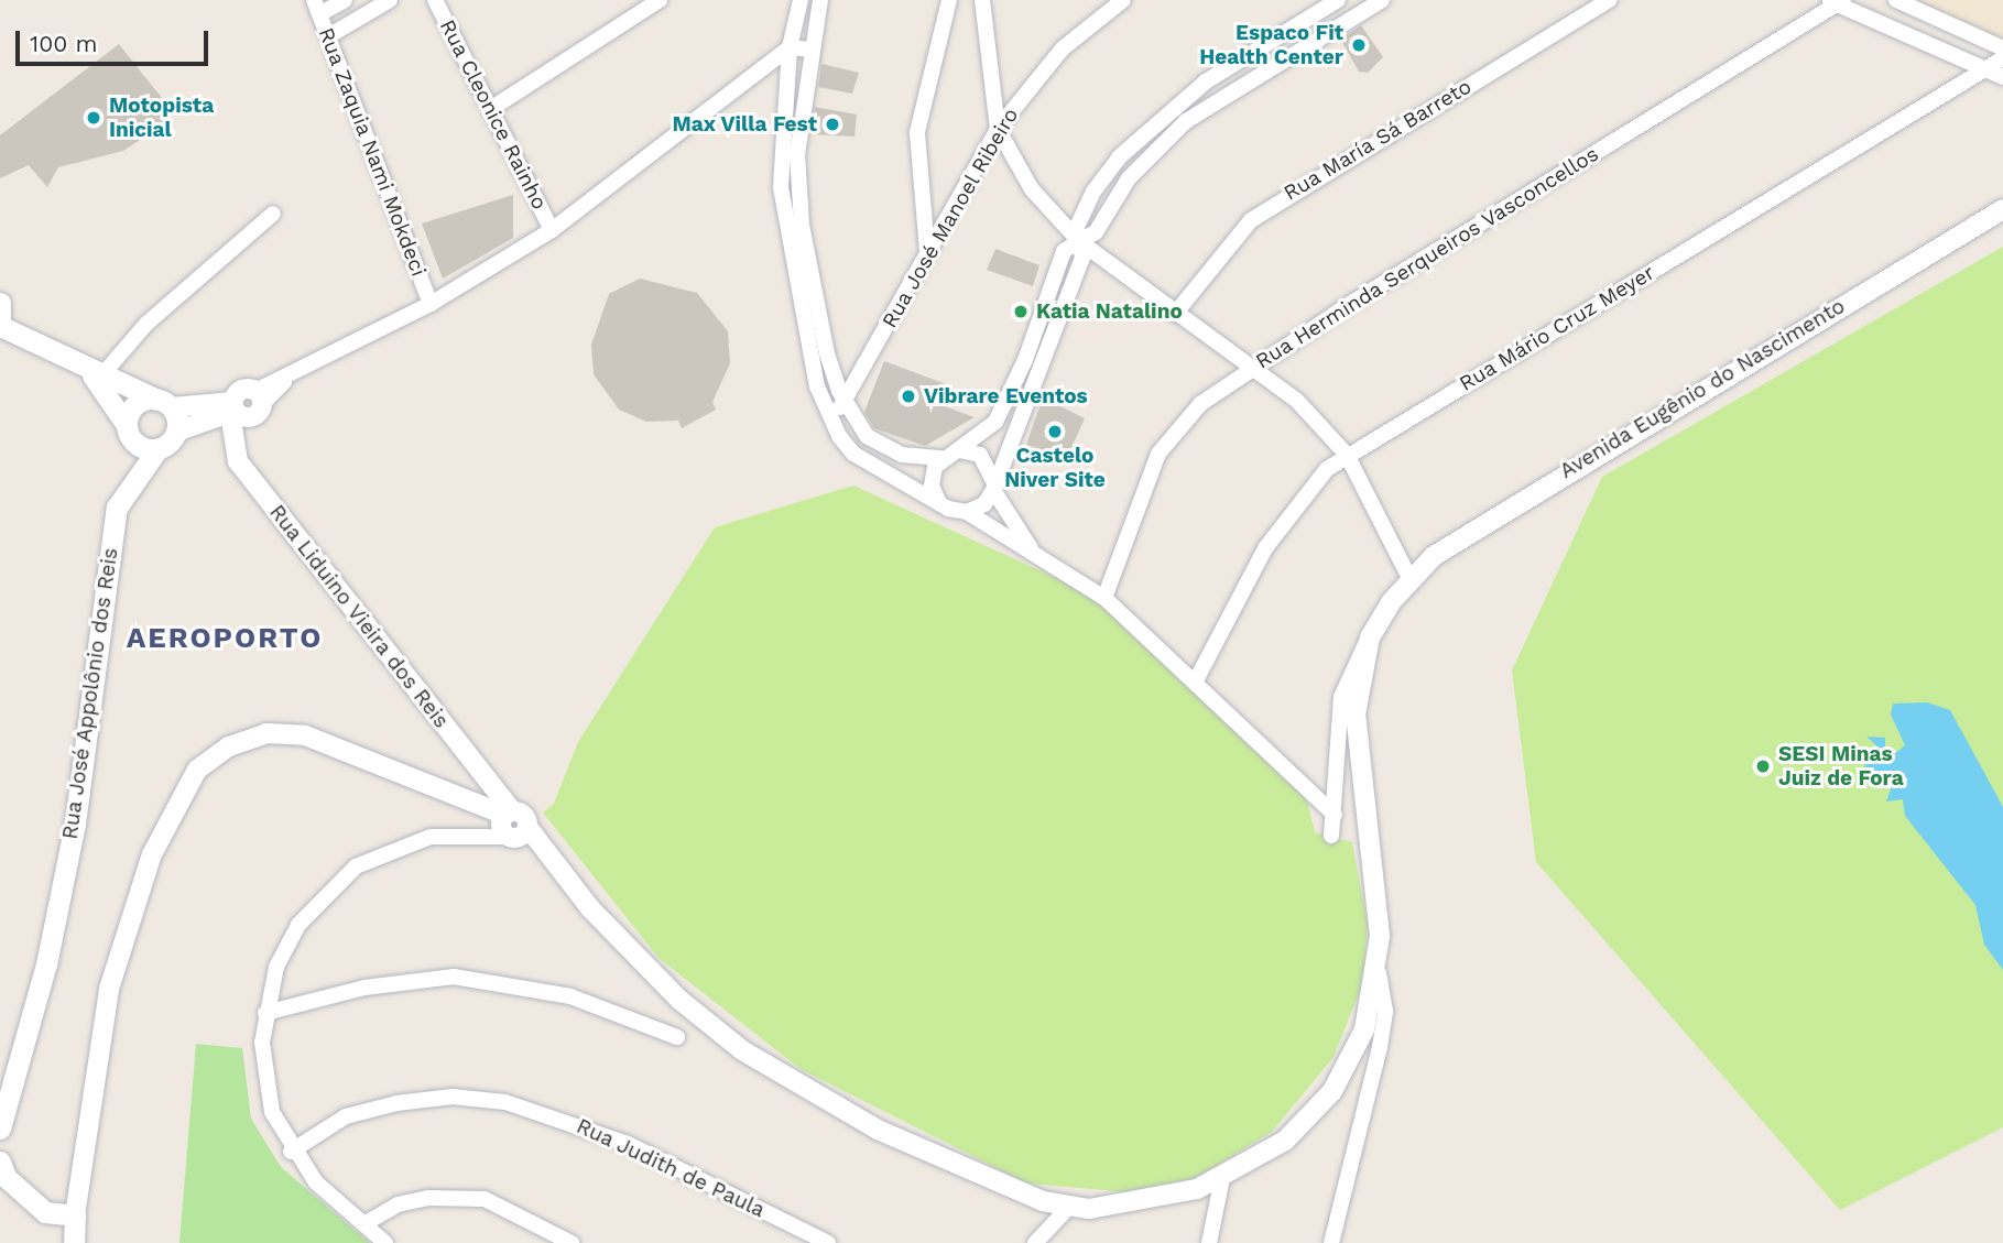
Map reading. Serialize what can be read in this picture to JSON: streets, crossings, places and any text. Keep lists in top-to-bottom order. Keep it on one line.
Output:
{"streets":{"main road":["Rua José Appolônio dos Reis"],"street":["Rua Cleonice Rainho","Rua María Sá Barreto","Rua Zaquia Nami Mokdeci","Rua José Manoel Ribeiro","Rua Herminda Serqueiros Vasconcellos","Rua Mário Cruz Meyer","Avenida Eugênio do Nascimento","Rua Liduino Vieira dos Reis","Rua Judith de Paula"]},"crossings":[["Avenida Eugênio do Nascimento","Rua Liduino Vieira dos Reis"]],"districts":["AEROPORTO"],"places":["Espaco Fit Health Center","Motopista Inicial","Max Villa Fest","Katia Natalino","Vibrare Eventos","Castelo Niver Site","SESI Minas Juiz de Fora"],"scale_bar":"100 m"}
